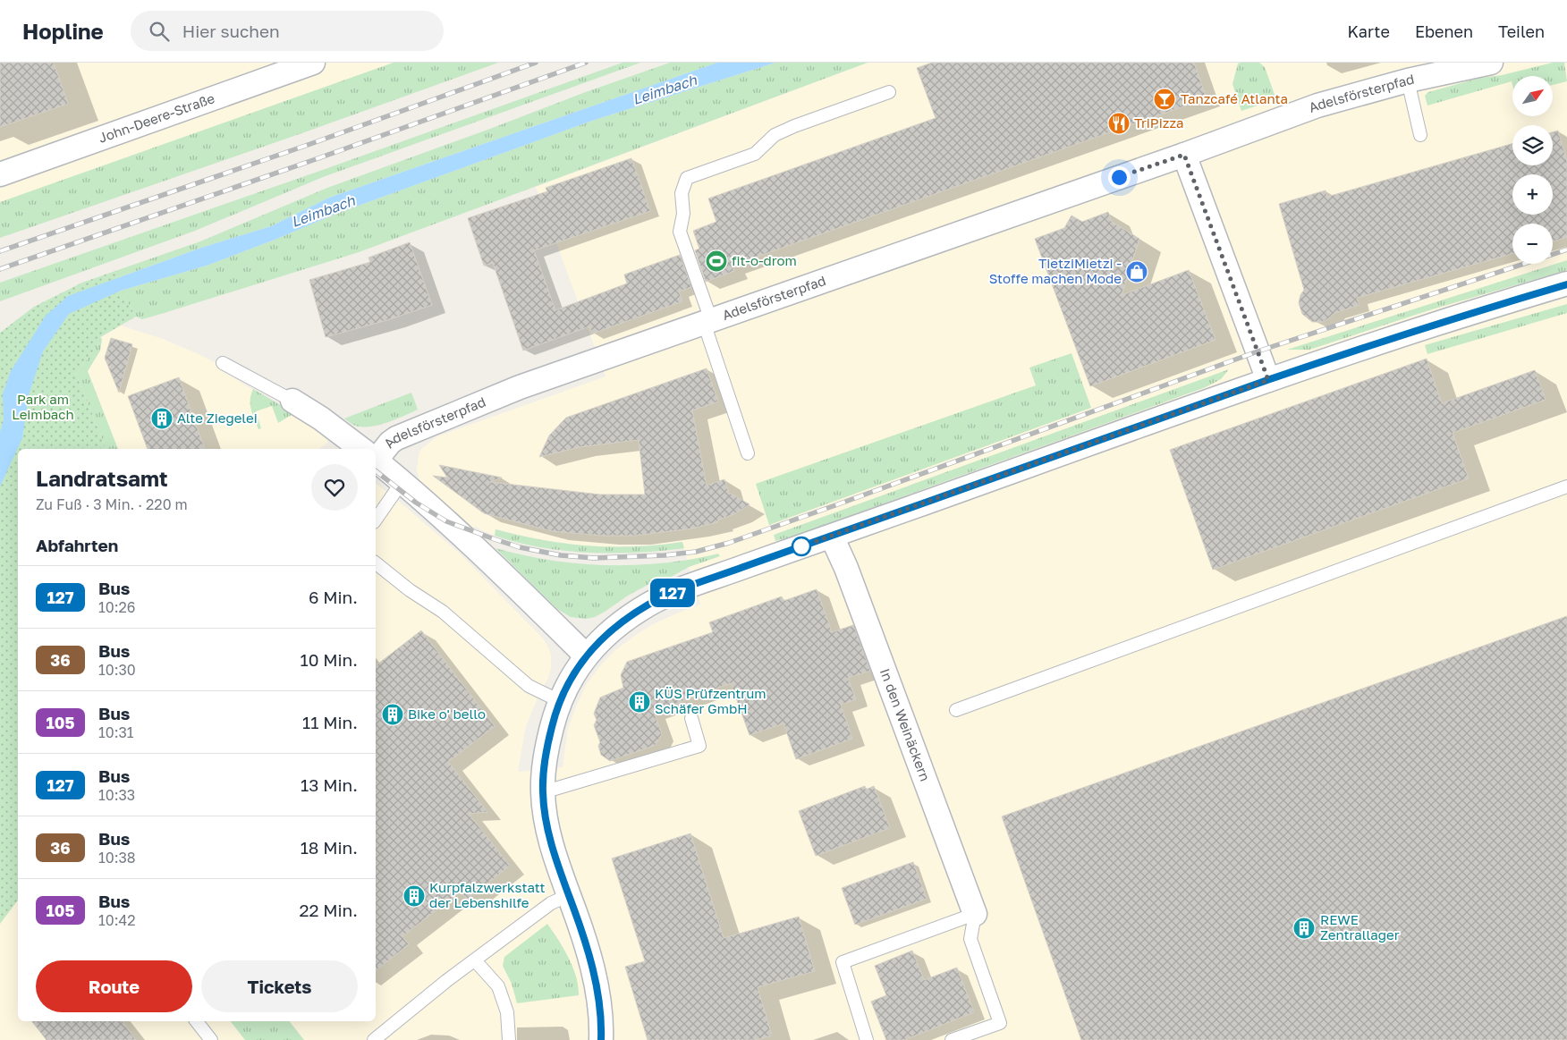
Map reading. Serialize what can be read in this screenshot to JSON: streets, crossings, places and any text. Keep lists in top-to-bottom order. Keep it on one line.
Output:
{"streets":{"street":["Adelsförsterpfad","John-Deere-Straße","In den Weinäckern"]},"water":["Leimbach"],"parks":["Park am Leimbach"],"places":{"bar":["Tanzcafé Atlanta"],"restaurant":["TriPizza"],"sports":["fit-o-drom"],"shop":["TietziMietzi - Stoffe machen Mode"],"building":["Alte Ziegelei","KÜS Prüfzentrum Schäfer GmbH","Bike o' bello","Kurpfalzwerkstatt der Lebenshilfe","REWE Zentrallager"]},"lines":["bus line 127"],"north":"top right","page":{"header":"Hopline","search":"Hier suchen","nav":["Karte","Ebenen","Teilen"],"on_map":"127","map_buttons":["+","−"],"heading":[["Landratsamt","Zu Fuß · 3 Min. · 220 m"],"Abfahrten"],"list":[{"mark":"127","name":"Bus","note":"10:26","value":"6 Min."},{"mark":"36","name":"Bus","note":"10:30","value":"10 Min."},{"mark":"105","name":"Bus","note":"10:31","value":"11 Min."},{"mark":"127","name":"Bus","note":"10:33","value":"13 Min."},{"mark":"36","name":"Bus","note":"10:38","value":"18 Min."},{"mark":"105","name":"Bus","note":"10:42","value":"22 Min."}],"buttons":["Route","Tickets"]}}
